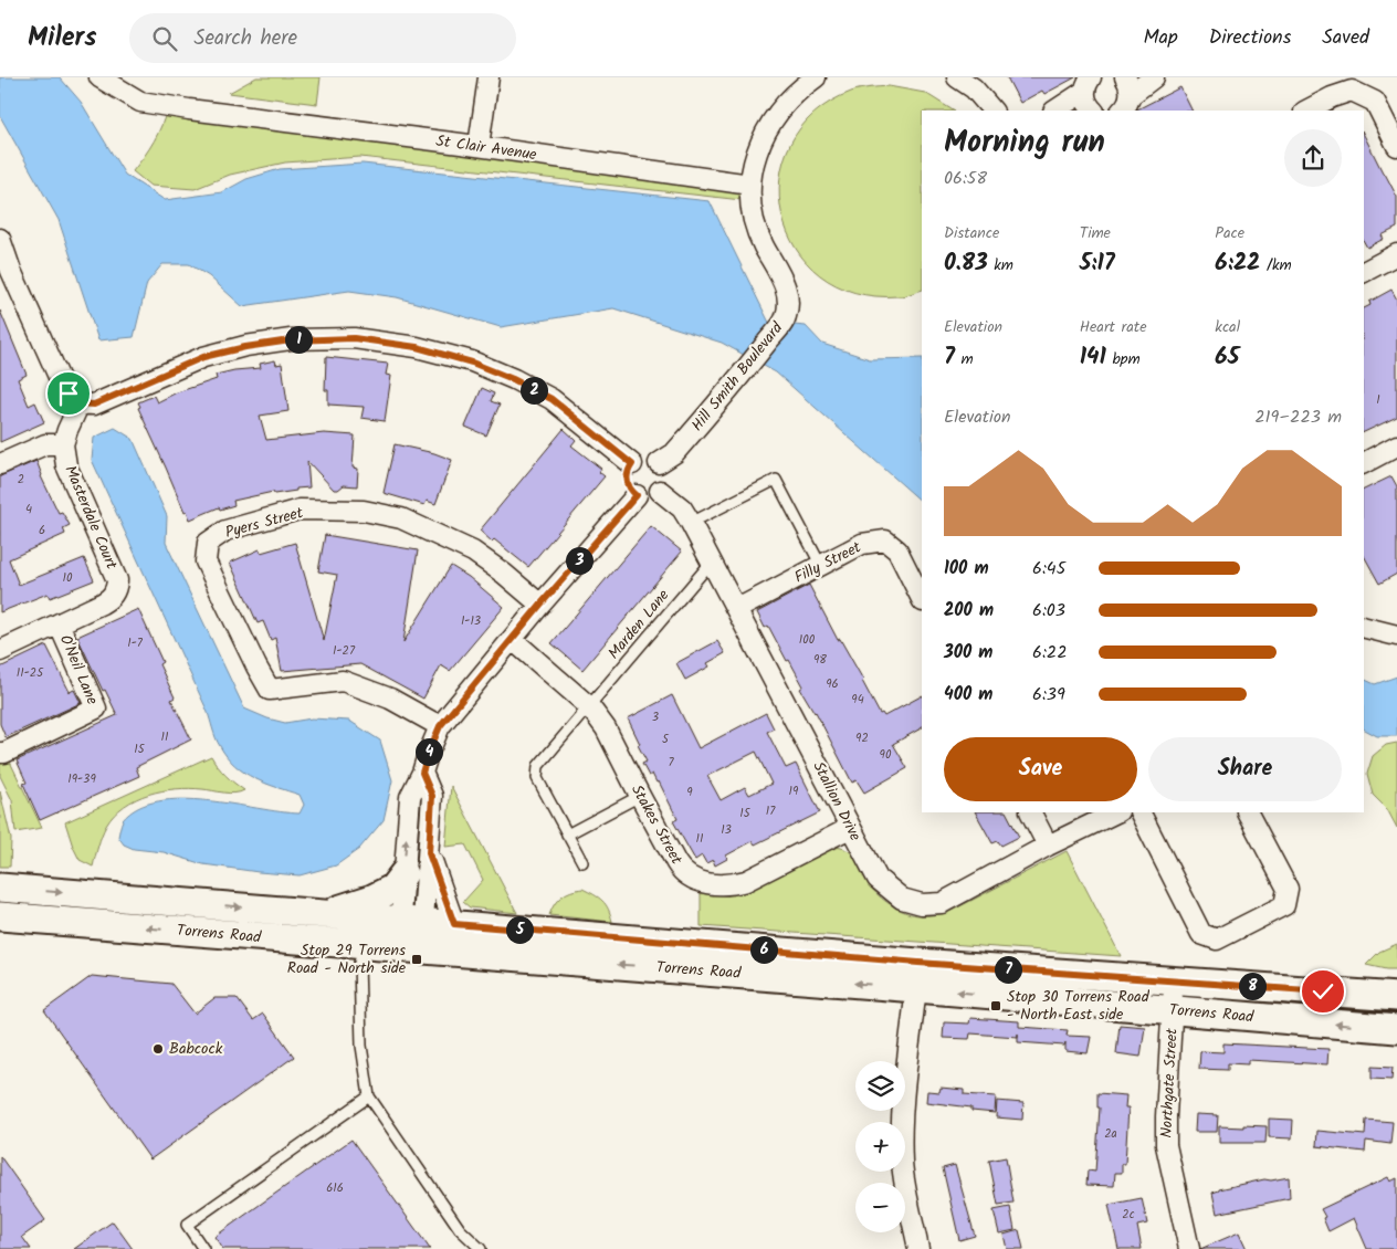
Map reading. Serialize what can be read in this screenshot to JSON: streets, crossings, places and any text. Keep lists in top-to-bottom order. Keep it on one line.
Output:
{"streets":{"main road":["Torrens Road"],"street":["St Clair Avenue","Hill Smith Boulevard","Masterdale Court","Pyers Street","Filly Street","O'Neil Lane","Stallion Drive","Stakes Street","Northgate Street"],"lane":["Marden Lane"]},"crossings":[["St Clair Avenue","Hill Smith Boulevard"],["Hill Smith Boulevard","Stallion Drive"],["Masterdale Court","O'Neil Lane"],["Filly Street","Stallion Drive"],["Marden Lane","Stallion Drive"],["Marden Lane","Stakes Street"],["Stallion Drive","Stakes Street"],["Torrens Road","Northgate Street"]],"places":{"transit":["Stop 29 Torrens Road - North side","Stop 30 Torrens Road - North East side"],"other":["Babcock"]},"house_numbers":["1","2","4","6","10","1-13","100","1-7","1-27","98","11-25","96","94","3","11","92","5","15","90","7","19-39","19","9","17","15","13","11","2a","616","2c"],"page":{"header":"Milers","search":"Search here","nav":["Map","Directions","Saved"],"heading":["Morning run","06:58"],"stats":[["Distance","0.83 km"],["Time","5:17"],["Pace","6:22 /km"],["Elevation","7 m"],["Heart rate","141 bpm"],["kcal","65"]],"pins":["1","2","3","4","5","6","7","8"],"chart":["Elevation","219–223 m"],"list":[{"name":"100 m","note":"6:45"},{"name":"200 m","note":"6:03"},{"name":"300 m","note":"6:22"},{"name":"400 m","note":"6:39"}],"buttons":["Save","Share"],"map_buttons":["+","−"]}}
